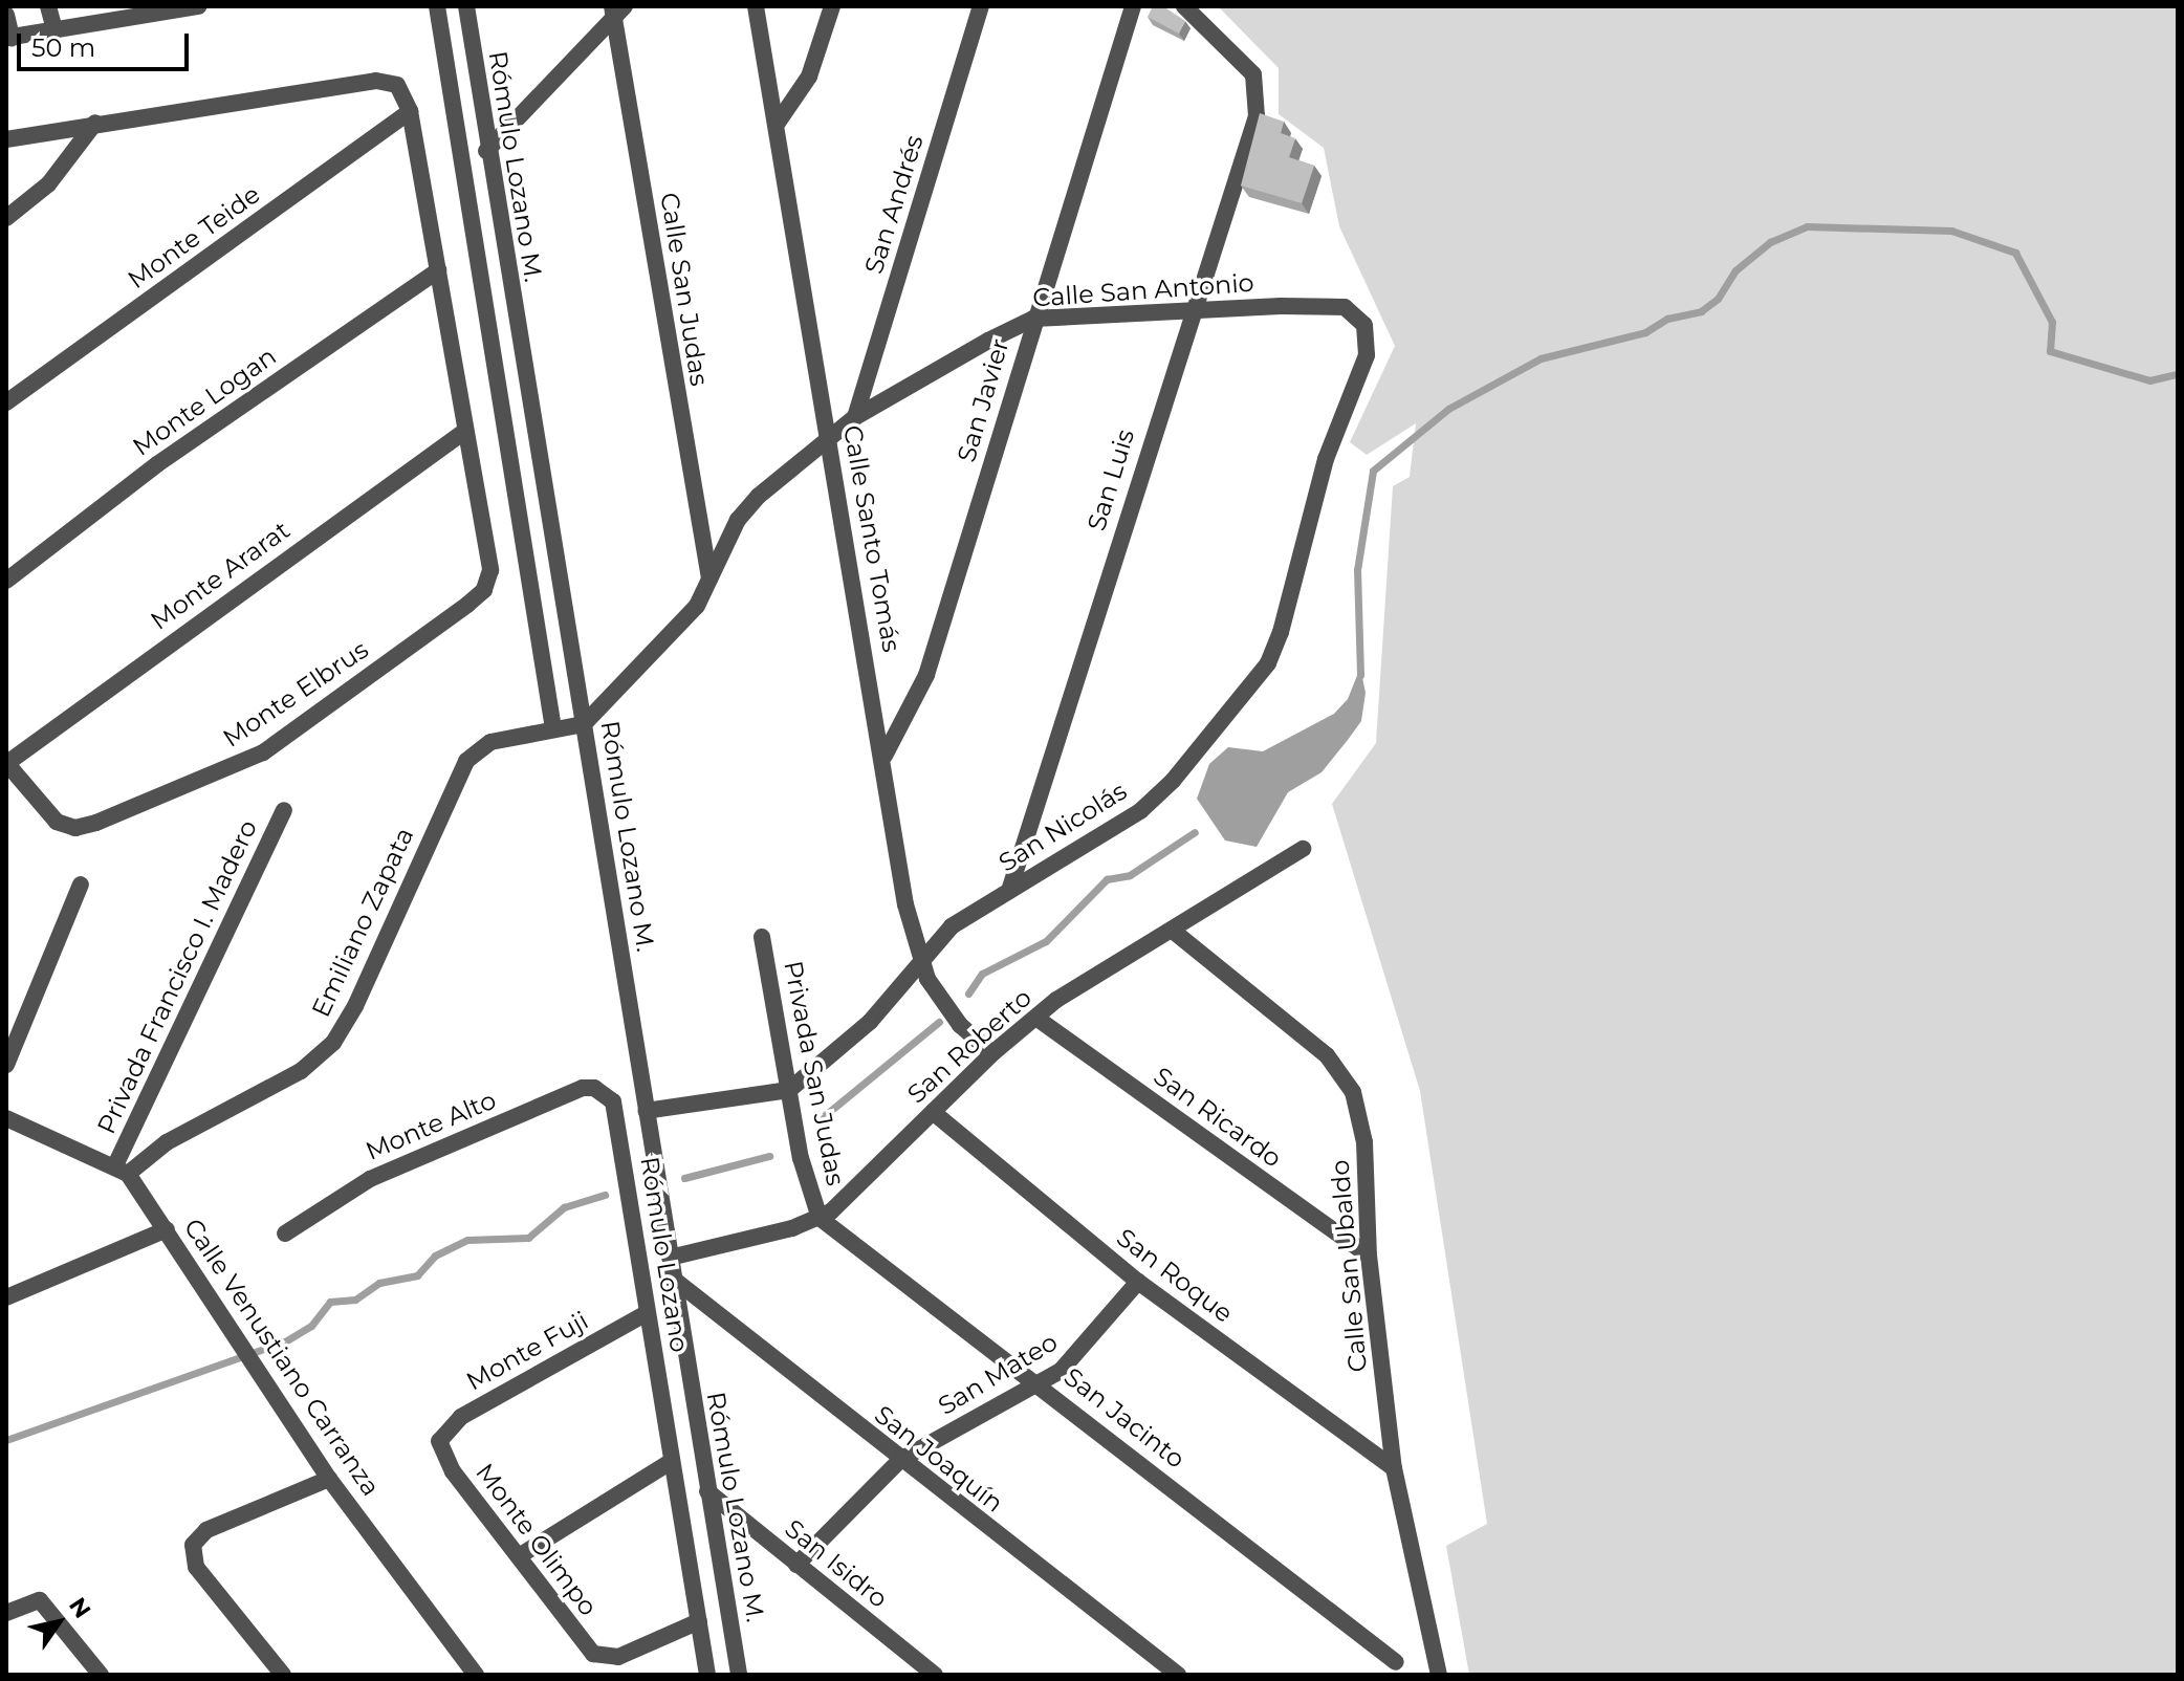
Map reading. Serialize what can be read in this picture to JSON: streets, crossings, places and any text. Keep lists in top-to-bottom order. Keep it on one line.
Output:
{"streets":{"street":["Rómulo Lozano M.","San Andrés","Monte Teide","Calle San Judas","Calle San Antonio","San Javier","Monte Logan","San Luis","Calle Santo Tomás","Monte Ararat","Monte Elbrus","San Nicolás","Emiliano Zapata","Privada Francisco I. Madero","San Roberto","Privada San Judas","San Ricardo","Monte Alto","Rómulo Lozano","Calle San Ubaldo","San Roque","Monte Fuji","Calle Venustiano Carranza","San Mateo","San Jacinto","San Joaquín","Monte Olimpo","San Isidro"]},"crossings":[["Rómulo Lozano M.","Calle San Antonio"],["Rómulo Lozano M.","San Nicolás"],["Rómulo Lozano M.","Emiliano Zapata"],["Rómulo Lozano M.","San Roberto"],["Rómulo Lozano M.","San Joaquín"],["Rómulo Lozano M.","San Isidro"],["San Andrés","Calle San Antonio"],["Calle San Judas","Calle San Antonio"],["Calle San Antonio","San Javier"],["Calle San Antonio","San Luis"],["Calle San Antonio","Calle Santo Tomás"],["Calle San Antonio","San Nicolás"],["Calle San Antonio","Emiliano Zapata"],["San Javier","Calle Santo Tomás"],["San Luis","San Nicolás"],["Calle Santo Tomás","San Nicolás"],["Calle Santo Tomás","San Roberto"],["Monte Ararat","Monte Elbrus"],["San Nicolás","Privada San Judas"],["Emiliano Zapata","Privada Francisco I. Madero"],["Emiliano Zapata","Calle Venustiano Carranza"],["Privada Francisco I. Madero","Calle Venustiano Carranza"],["San Roberto","Privada San Judas"],["San Roberto","San Ricardo"],["San Roberto","Calle San Ubaldo"],["San Roberto","San Roque"],["San Roberto","San Jacinto"],["Privada San Judas","San Jacinto"],["San Ricardo","Calle San Ubaldo"],["Monte Alto","Rómulo Lozano"],["Rómulo Lozano","Monte Fuji"],["Rómulo Lozano","Monte Olimpo"],["Calle San Ubaldo","San Roque"],["San Roque","San Mateo"],["Monte Fuji","Monte Olimpo"],["San Mateo","San Jacinto"],["San Mateo","San Joaquín"],["San Mateo","San Isidro"]],"scale_bar":"50 m","north":"top right"}
